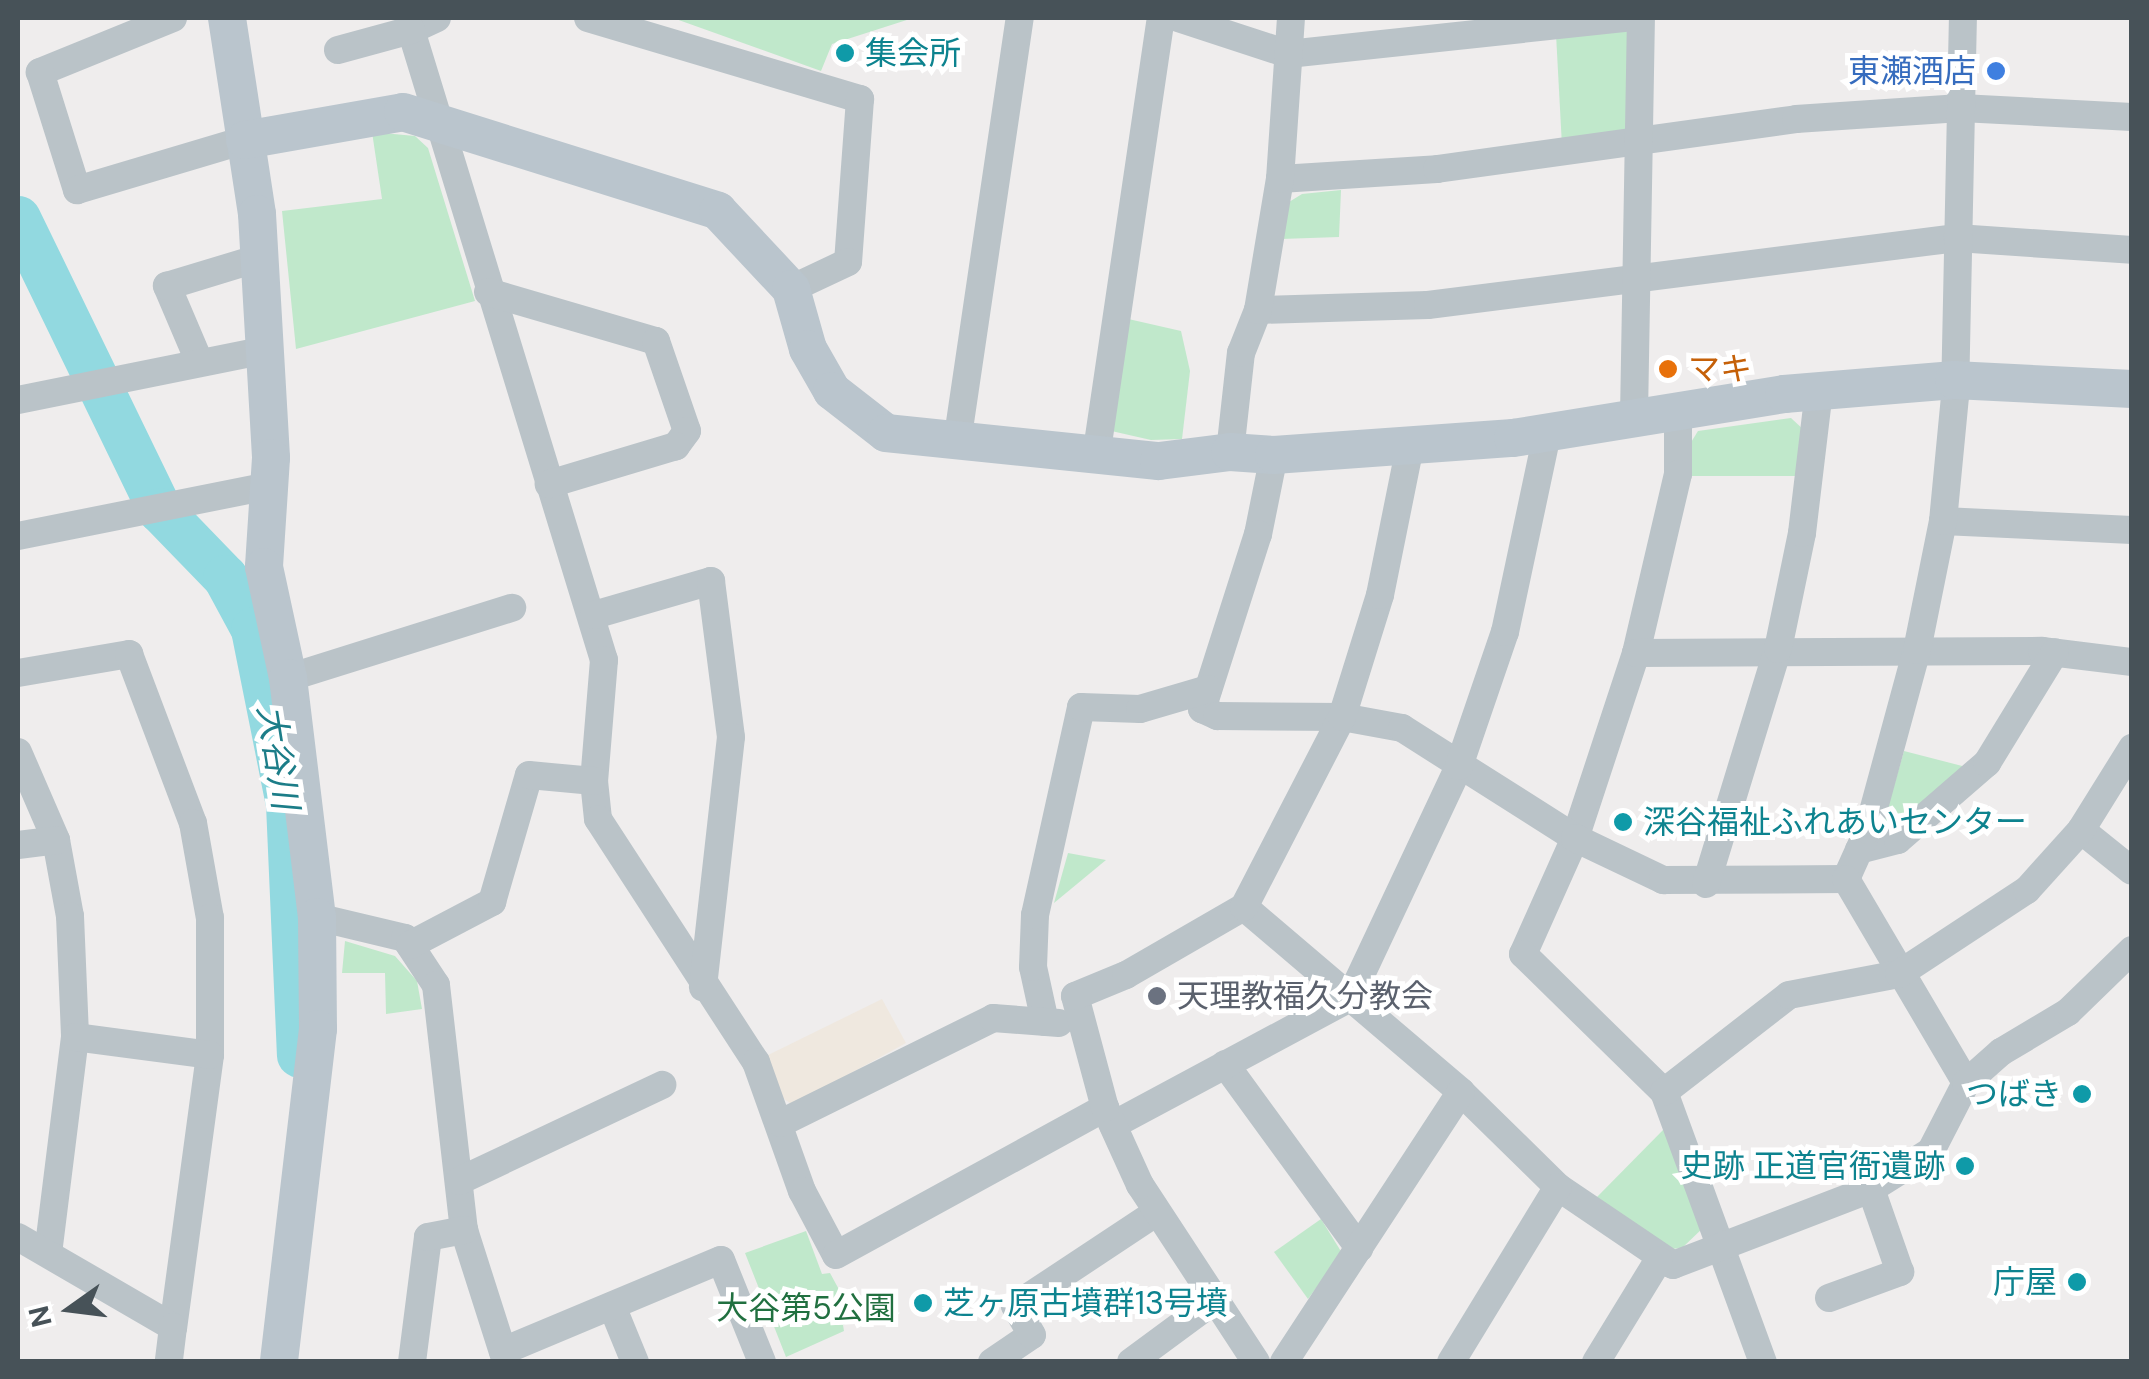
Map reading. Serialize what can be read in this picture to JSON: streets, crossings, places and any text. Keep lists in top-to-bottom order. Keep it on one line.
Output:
{"water":["大谷川"],"parks":["大谷第5公園"],"places":["集会所","東瀬酒店","マキ","深谷福祉ふれあいセンター","天理教福久分教会","つばき","史跡 正道官衙遺跡","庁屋","芝ヶ原古墳群13号墳"],"north":"left"}
